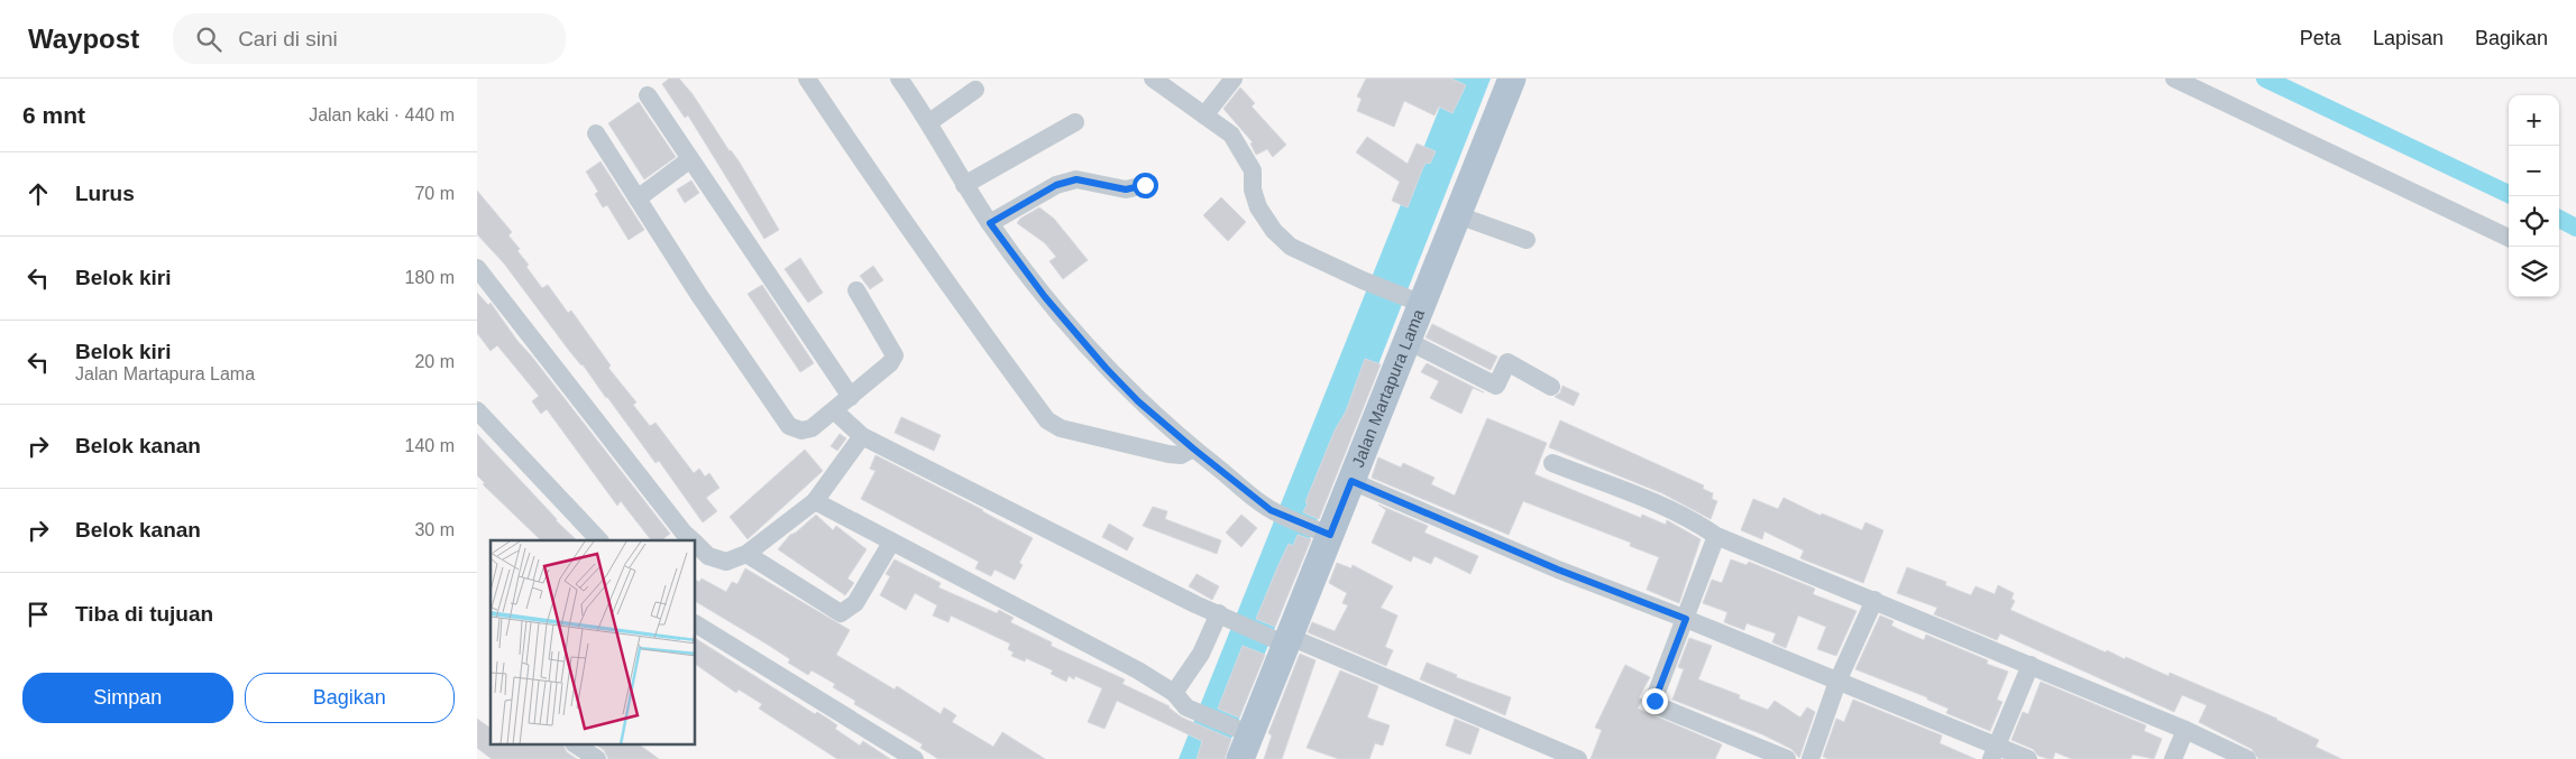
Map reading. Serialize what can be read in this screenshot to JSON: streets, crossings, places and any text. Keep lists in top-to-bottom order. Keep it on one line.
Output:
{"streets":{"main road":["Jalan Martapura Lama"]},"page":{"header":"Waypost","search":"Cari di sini","nav":["Peta","Lapisan","Bagikan"],"heading":["6 mnt","Jalan kaki · 440 m"],"map_buttons":["+","−"],"list":[["Lurus","70 m"],["Belok kiri","180 m"],["Belok kiri","Jalan Martapura Lama","20 m"],["Belok kanan","140 m"],["Belok kanan","30 m"],"Tiba di tujuan"],"buttons":["Simpan","Bagikan"]}}
